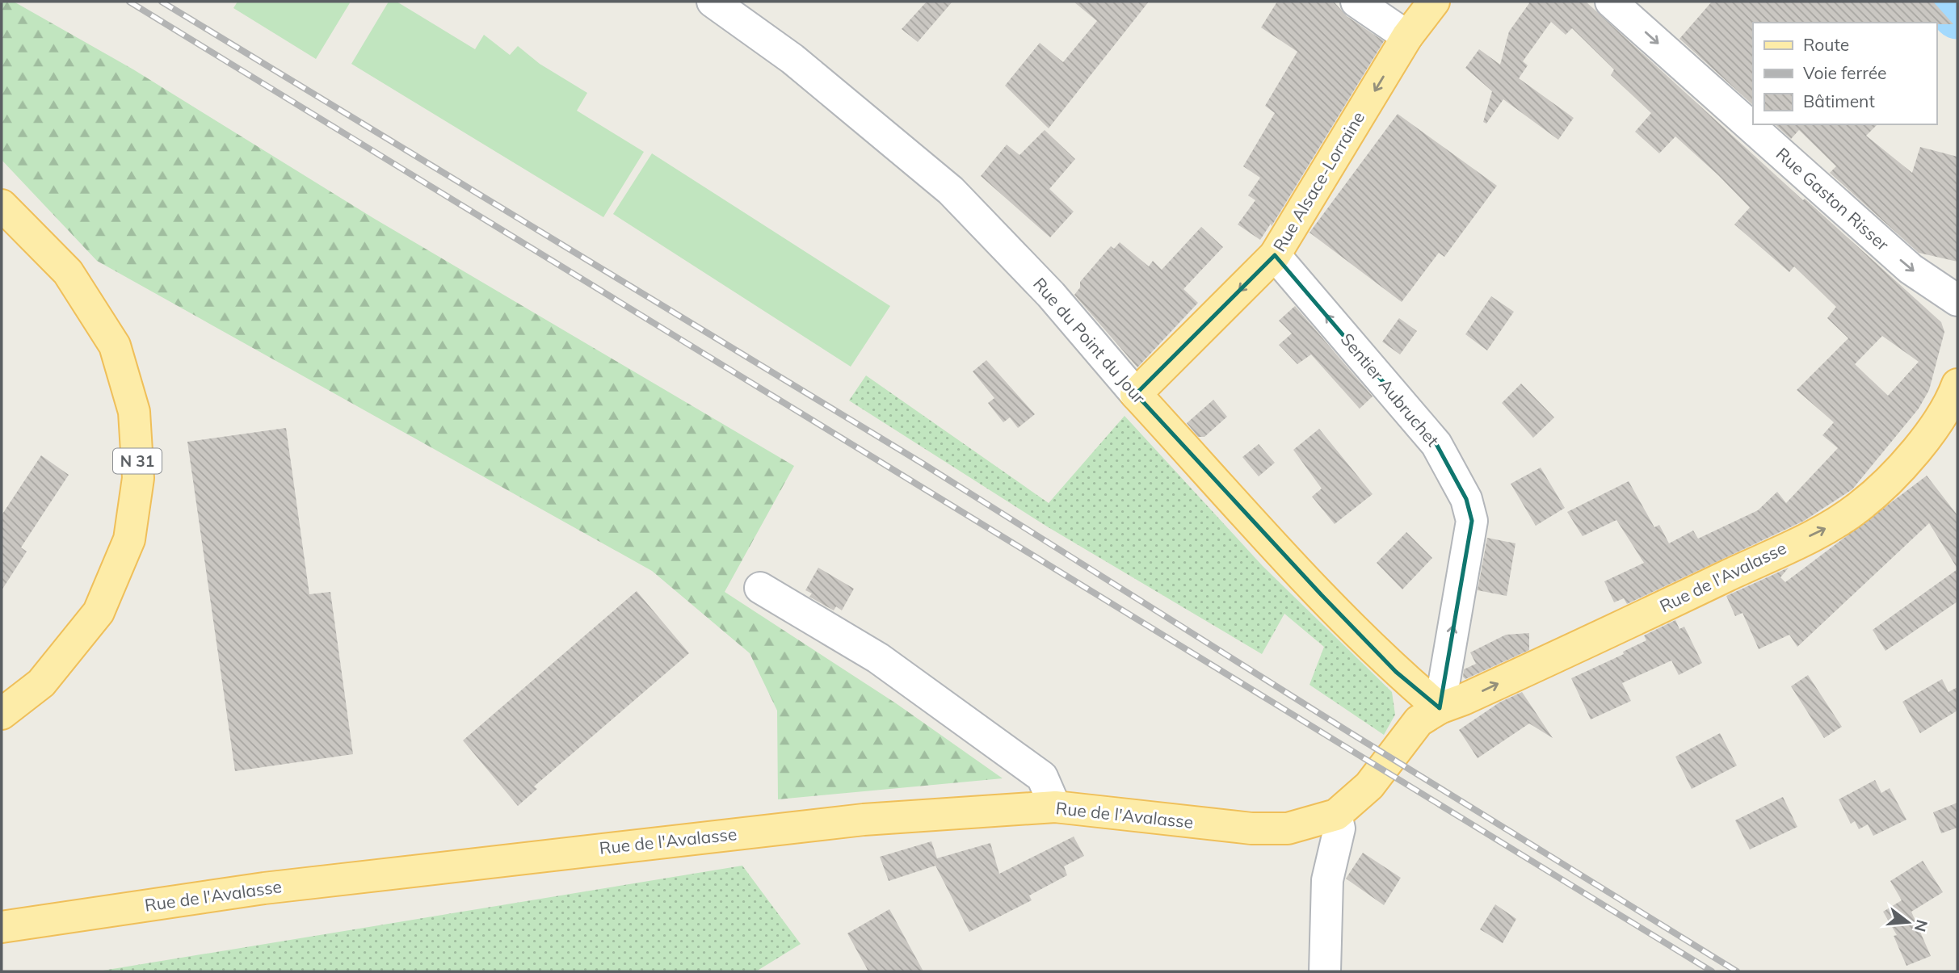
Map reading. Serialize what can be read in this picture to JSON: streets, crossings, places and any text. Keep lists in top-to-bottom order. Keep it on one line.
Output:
{"streets":{"main road":["Rue Alsace-Lorraine","Rue du Point du Jour","N 31","Rue de l'Avalasse"],"street":["Rue Gaston Risser","Sentier Aubruchet"]},"crossings":[["Rue Alsace-Lorraine","Rue du Point du Jour"],["Rue Alsace-Lorraine","Sentier Aubruchet"],["Rue du Point du Jour","Sentier Aubruchet"],["Rue du Point du Jour","Rue de l'Avalasse"],["Sentier Aubruchet","Rue de l'Avalasse"]],"one_way":["Rue Alsace-Lorraine","Rue Gaston Risser","Sentier Aubruchet"],"legend":["Route","Voie ferrée","Bâtiment"],"north":"right"}
